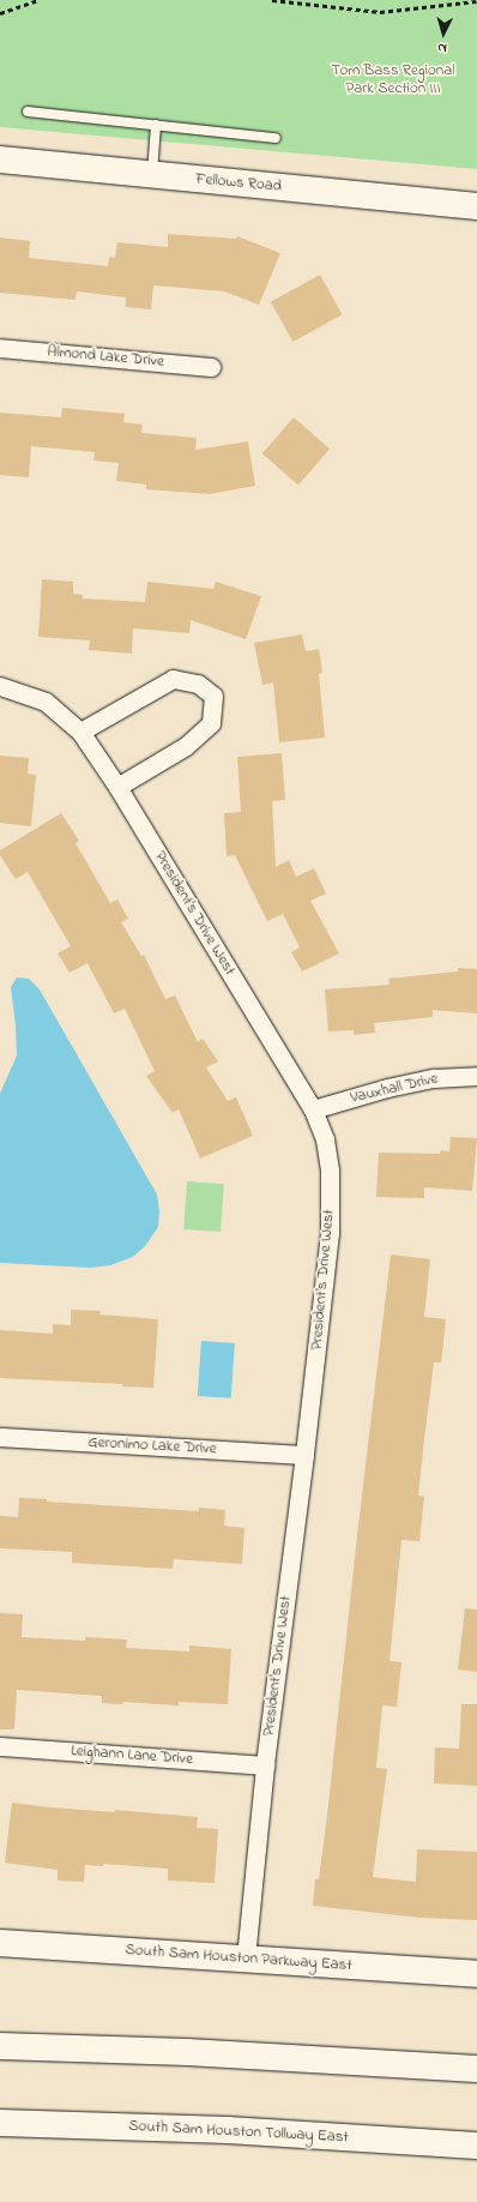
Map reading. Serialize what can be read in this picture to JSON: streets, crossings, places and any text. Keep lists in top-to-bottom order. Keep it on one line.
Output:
{"streets":{"main road":["Fellows Road","South Sam Houston Parkway East","South Sam Houston Tollway East"],"street":["Almond Lake Drive","President's Drive West","Vauxhall Drive","Geronimo Lake Drive","Leighann Lane Drive"]},"crossings":[["President's Drive West","Vauxhall Drive"],["President's Drive West","Geronimo Lake Drive"],["President's Drive West","Leighann Lane Drive"],["President's Drive West","South Sam Houston Parkway East"]],"parks":["Tom Bass Regional Park Section III"],"north":"bottom"}
